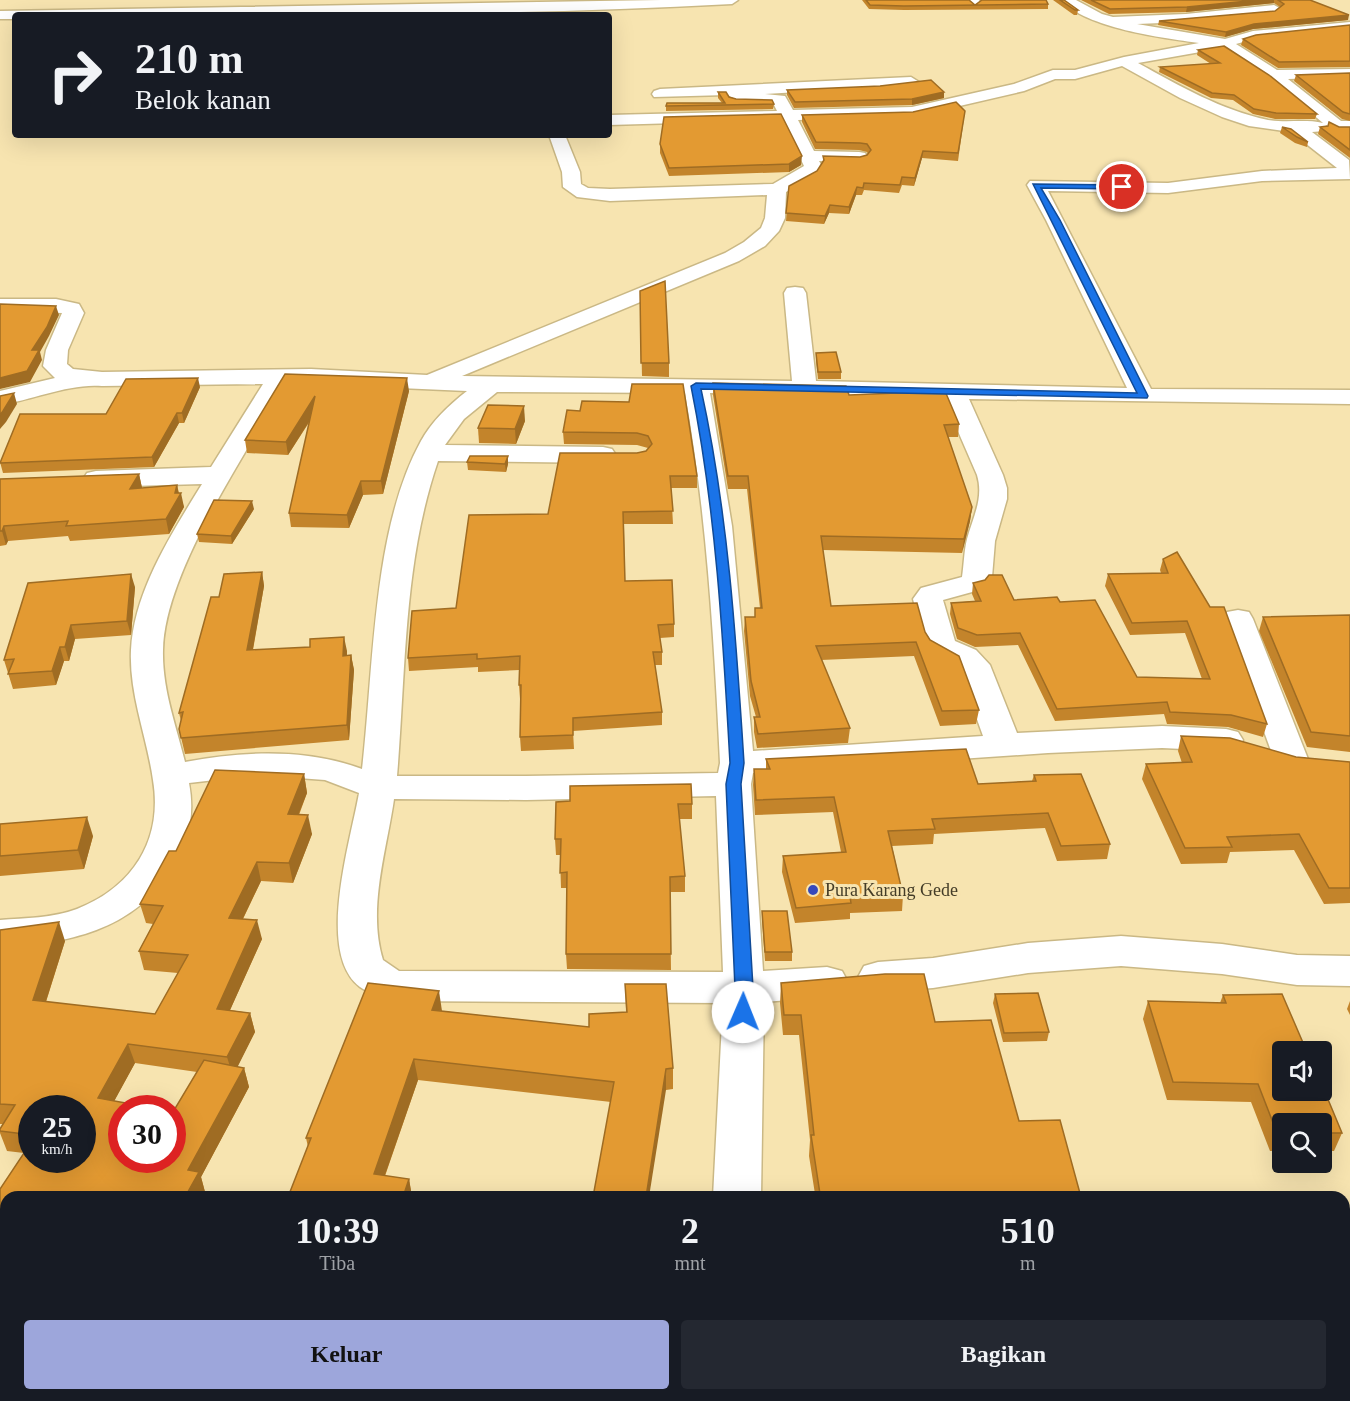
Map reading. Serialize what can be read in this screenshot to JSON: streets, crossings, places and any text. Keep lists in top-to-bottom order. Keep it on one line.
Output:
{"places":["Pura Karang Gede"],"page":{"turn":["210 m","Belok kanan"],"speed":"25 km/h","limit":"30","eta":["10:39","Tiba","2","mnt","510","m"],"buttons":["Keluar","Bagikan"]}}
